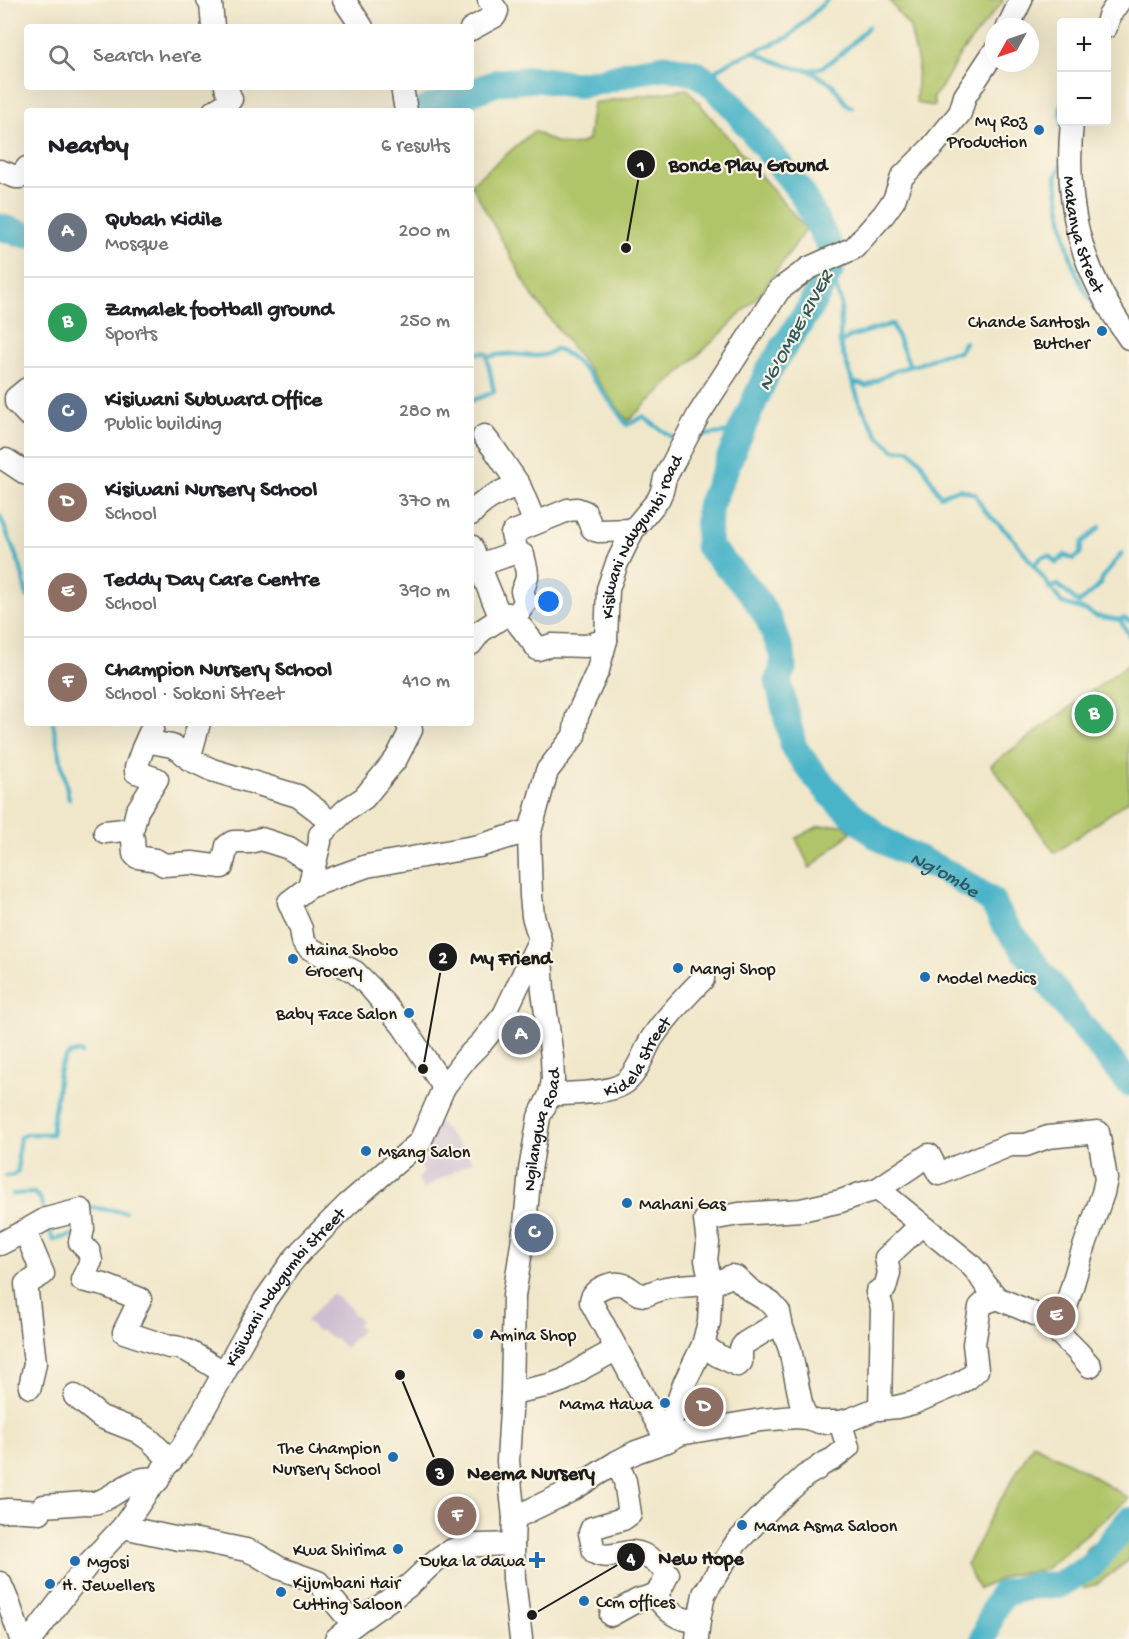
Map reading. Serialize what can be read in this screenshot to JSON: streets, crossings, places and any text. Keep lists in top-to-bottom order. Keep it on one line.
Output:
{"streets":{"street":["Makanya Street","Kisiwani Ndugumbi road","Kidela Street","Ngilangwa Road","Kisiwani Ndugumbi Street"]},"crossings":[["Kisiwani Ndugumbi road","Ngilangwa Road"],["Kidela Street","Ngilangwa Road"],["Ngilangwa Road","Kisiwani Ndugumbi Street"]],"water":["NG'OMBE RIVER","Ng'ombe"],"places":{"other":["My Roz Production","Bonde Play Ground","Chande Santosh Butcher","Haina Shobo Grocery","Mangi Shop","Model Medics","Baby Face Salon","My Friend","Msang Salon","Mahani Gas","Amina Shop","Neema Nursery","Mama Hawa","The Champion Nursery School","Mama Asma Saloon","Kwa Shirima","Mgosi","H. Jewellers","Kijumbani Hair Cutting Saloon","Ccm offices","New Hope"],"health":["Duka la dawa"]},"north":"bottom left","page":{"map_buttons":["+","−"],"search":"Search here","heading":["Nearby","6 results"],"list":[{"mark":"A","name":"Qubah Kidile","note":"Mosque","value":"200 m"},{"mark":"B","name":"Zamalek football ground","note":"Sports","value":"250 m"},{"mark":"C","name":"Kisiwani Subward Office","note":"Public building","value":"280 m"},{"mark":"D","name":"Kisiwani Nursery School","note":"School","value":"370 m"},{"mark":"E","name":"Teddy Day Care Centre","note":"School","value":"390 m"},{"mark":"F","name":"Champion Nursery School","note":"School · Sokoni Street","value":"410 m"}],"pins":["B","A","C","E","D","F"]}}
